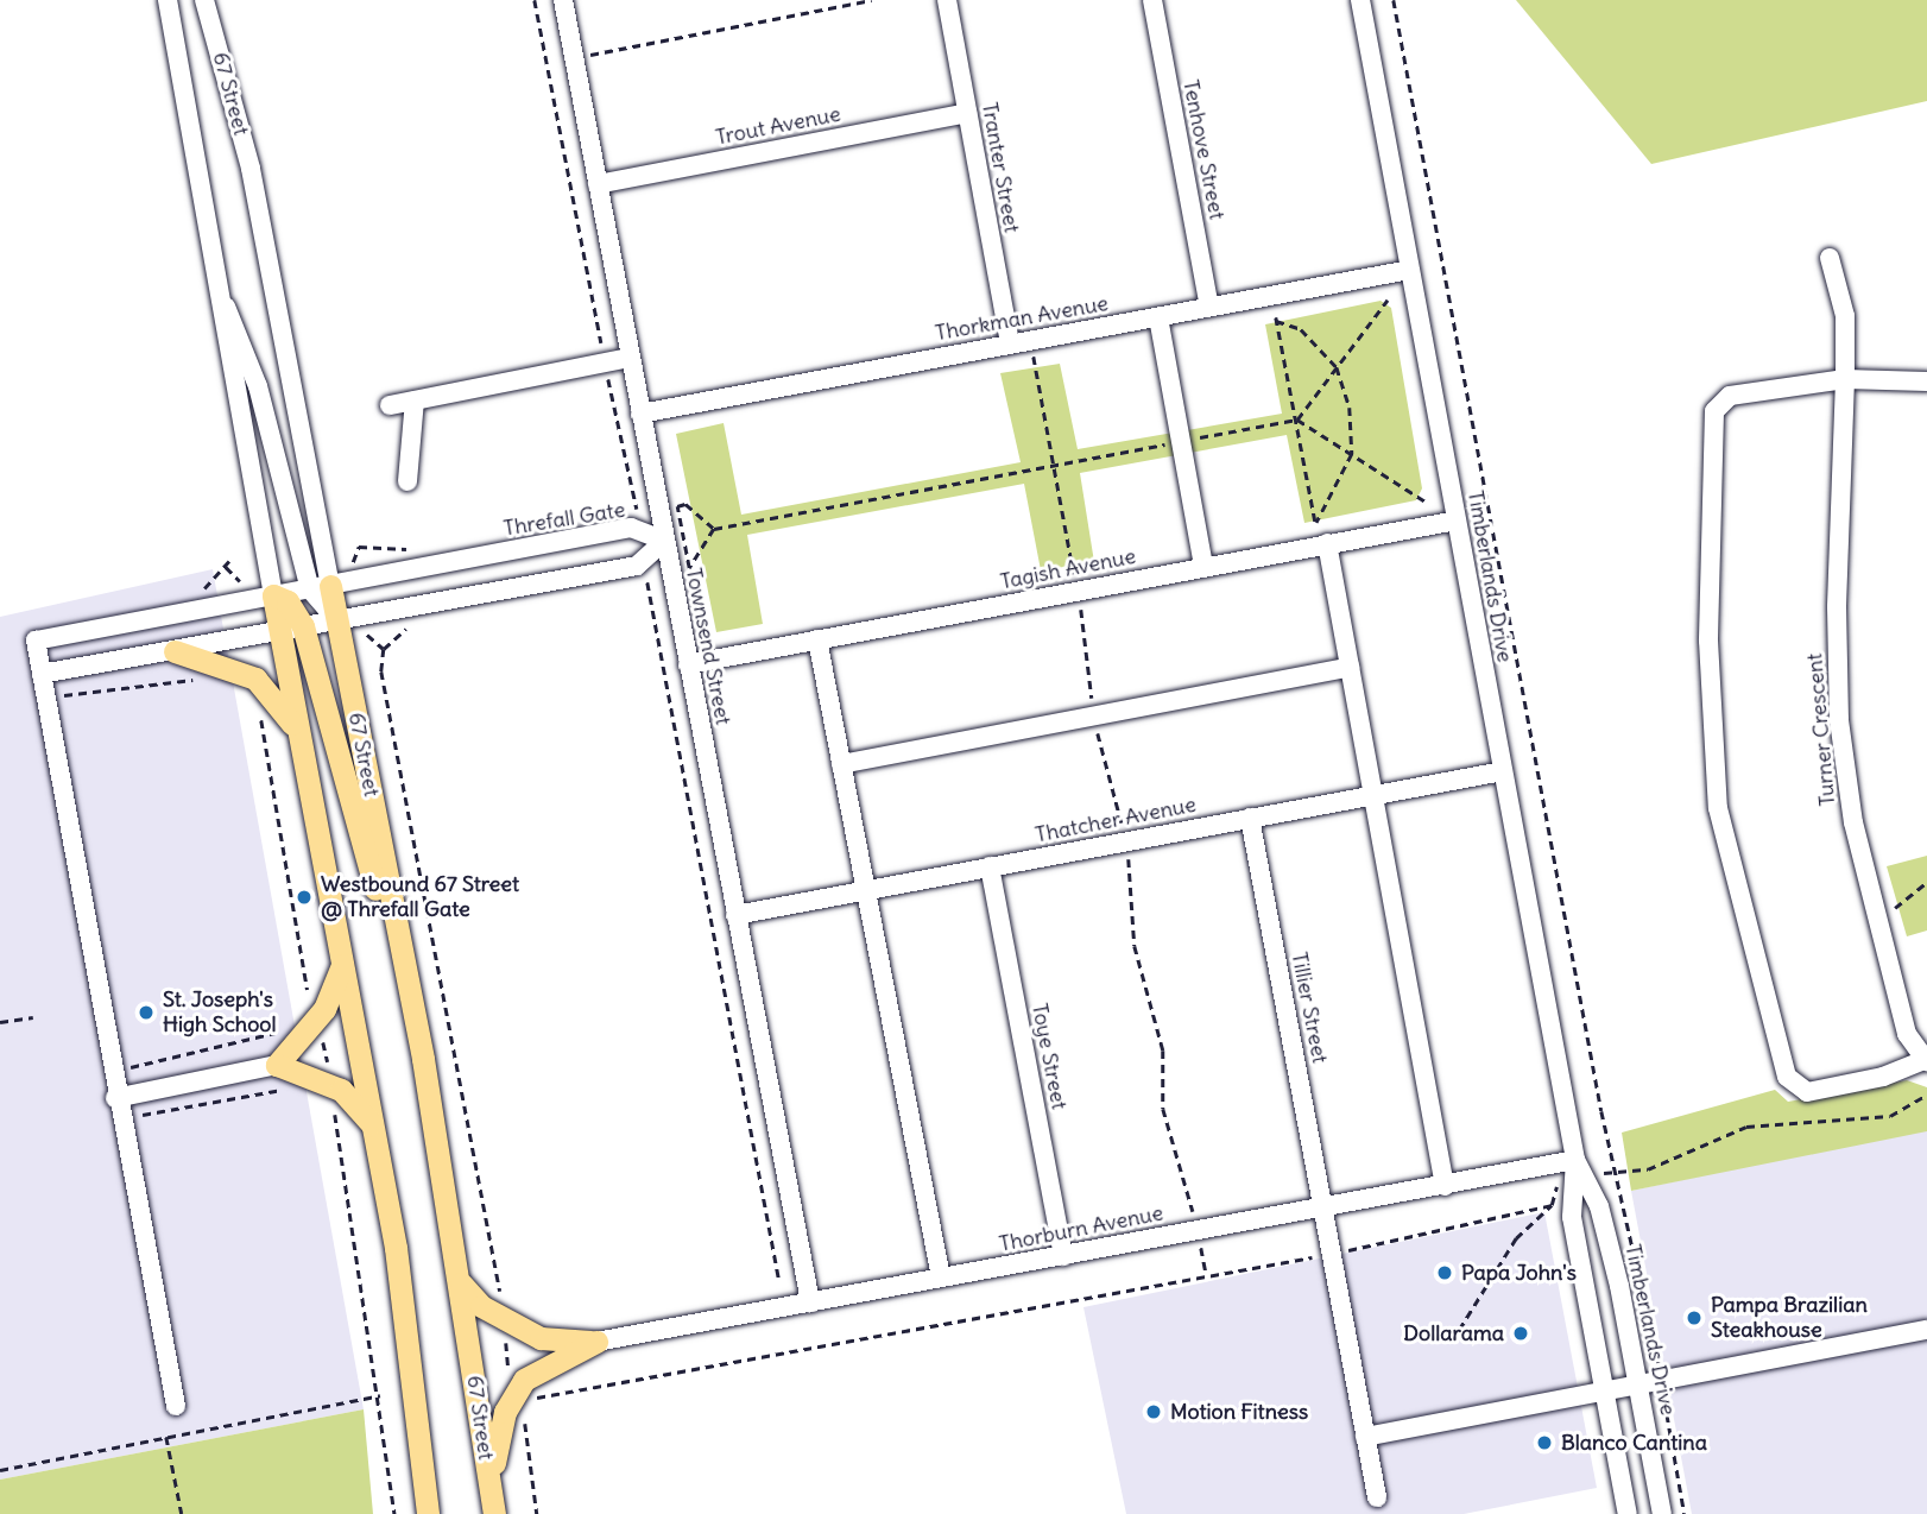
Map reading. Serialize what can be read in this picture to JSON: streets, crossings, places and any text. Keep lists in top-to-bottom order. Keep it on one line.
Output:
{"streets":{"main road":["67 Street"],"street":["Trout Avenue","Tenhove Street","Tranter Street","Thorkman Avenue","Threfall Gate","Tagish Avenue","Timberlands Drive","Townsend Street","Turner Crescent","Thatcher Avenue","Tillier Street","Toye Street","Thorburn Avenue"]},"crossings":[["67 Street","Threfall Gate"],["Trout Avenue","Tranter Street"],["Trout Avenue","Townsend Street"],["Tenhove Street","Thorkman Avenue"],["Tranter Street","Thorkman Avenue"],["Thorkman Avenue","Timberlands Drive"],["Thorkman Avenue","Townsend Street"],["Threfall Gate","Townsend Street"],["Tagish Avenue","Timberlands Drive"],["Tagish Avenue","Townsend Street"],["Timberlands Drive","Thatcher Avenue"],["Timberlands Drive","Thorburn Avenue"],["Townsend Street","Thatcher Avenue"],["Townsend Street","Thorburn Avenue"],["Thatcher Avenue","Tillier Street"],["Thatcher Avenue","Toye Street"],["Tillier Street","Thorburn Avenue"],["Toye Street","Thorburn Avenue"]],"places":["Westbound 67 Street @ Threfall Gate","St. Joseph's High School","Papa John's","Pampa Brazilian Steakhouse","Dollarama","Motion Fitness","Blanco Cantina"]}
